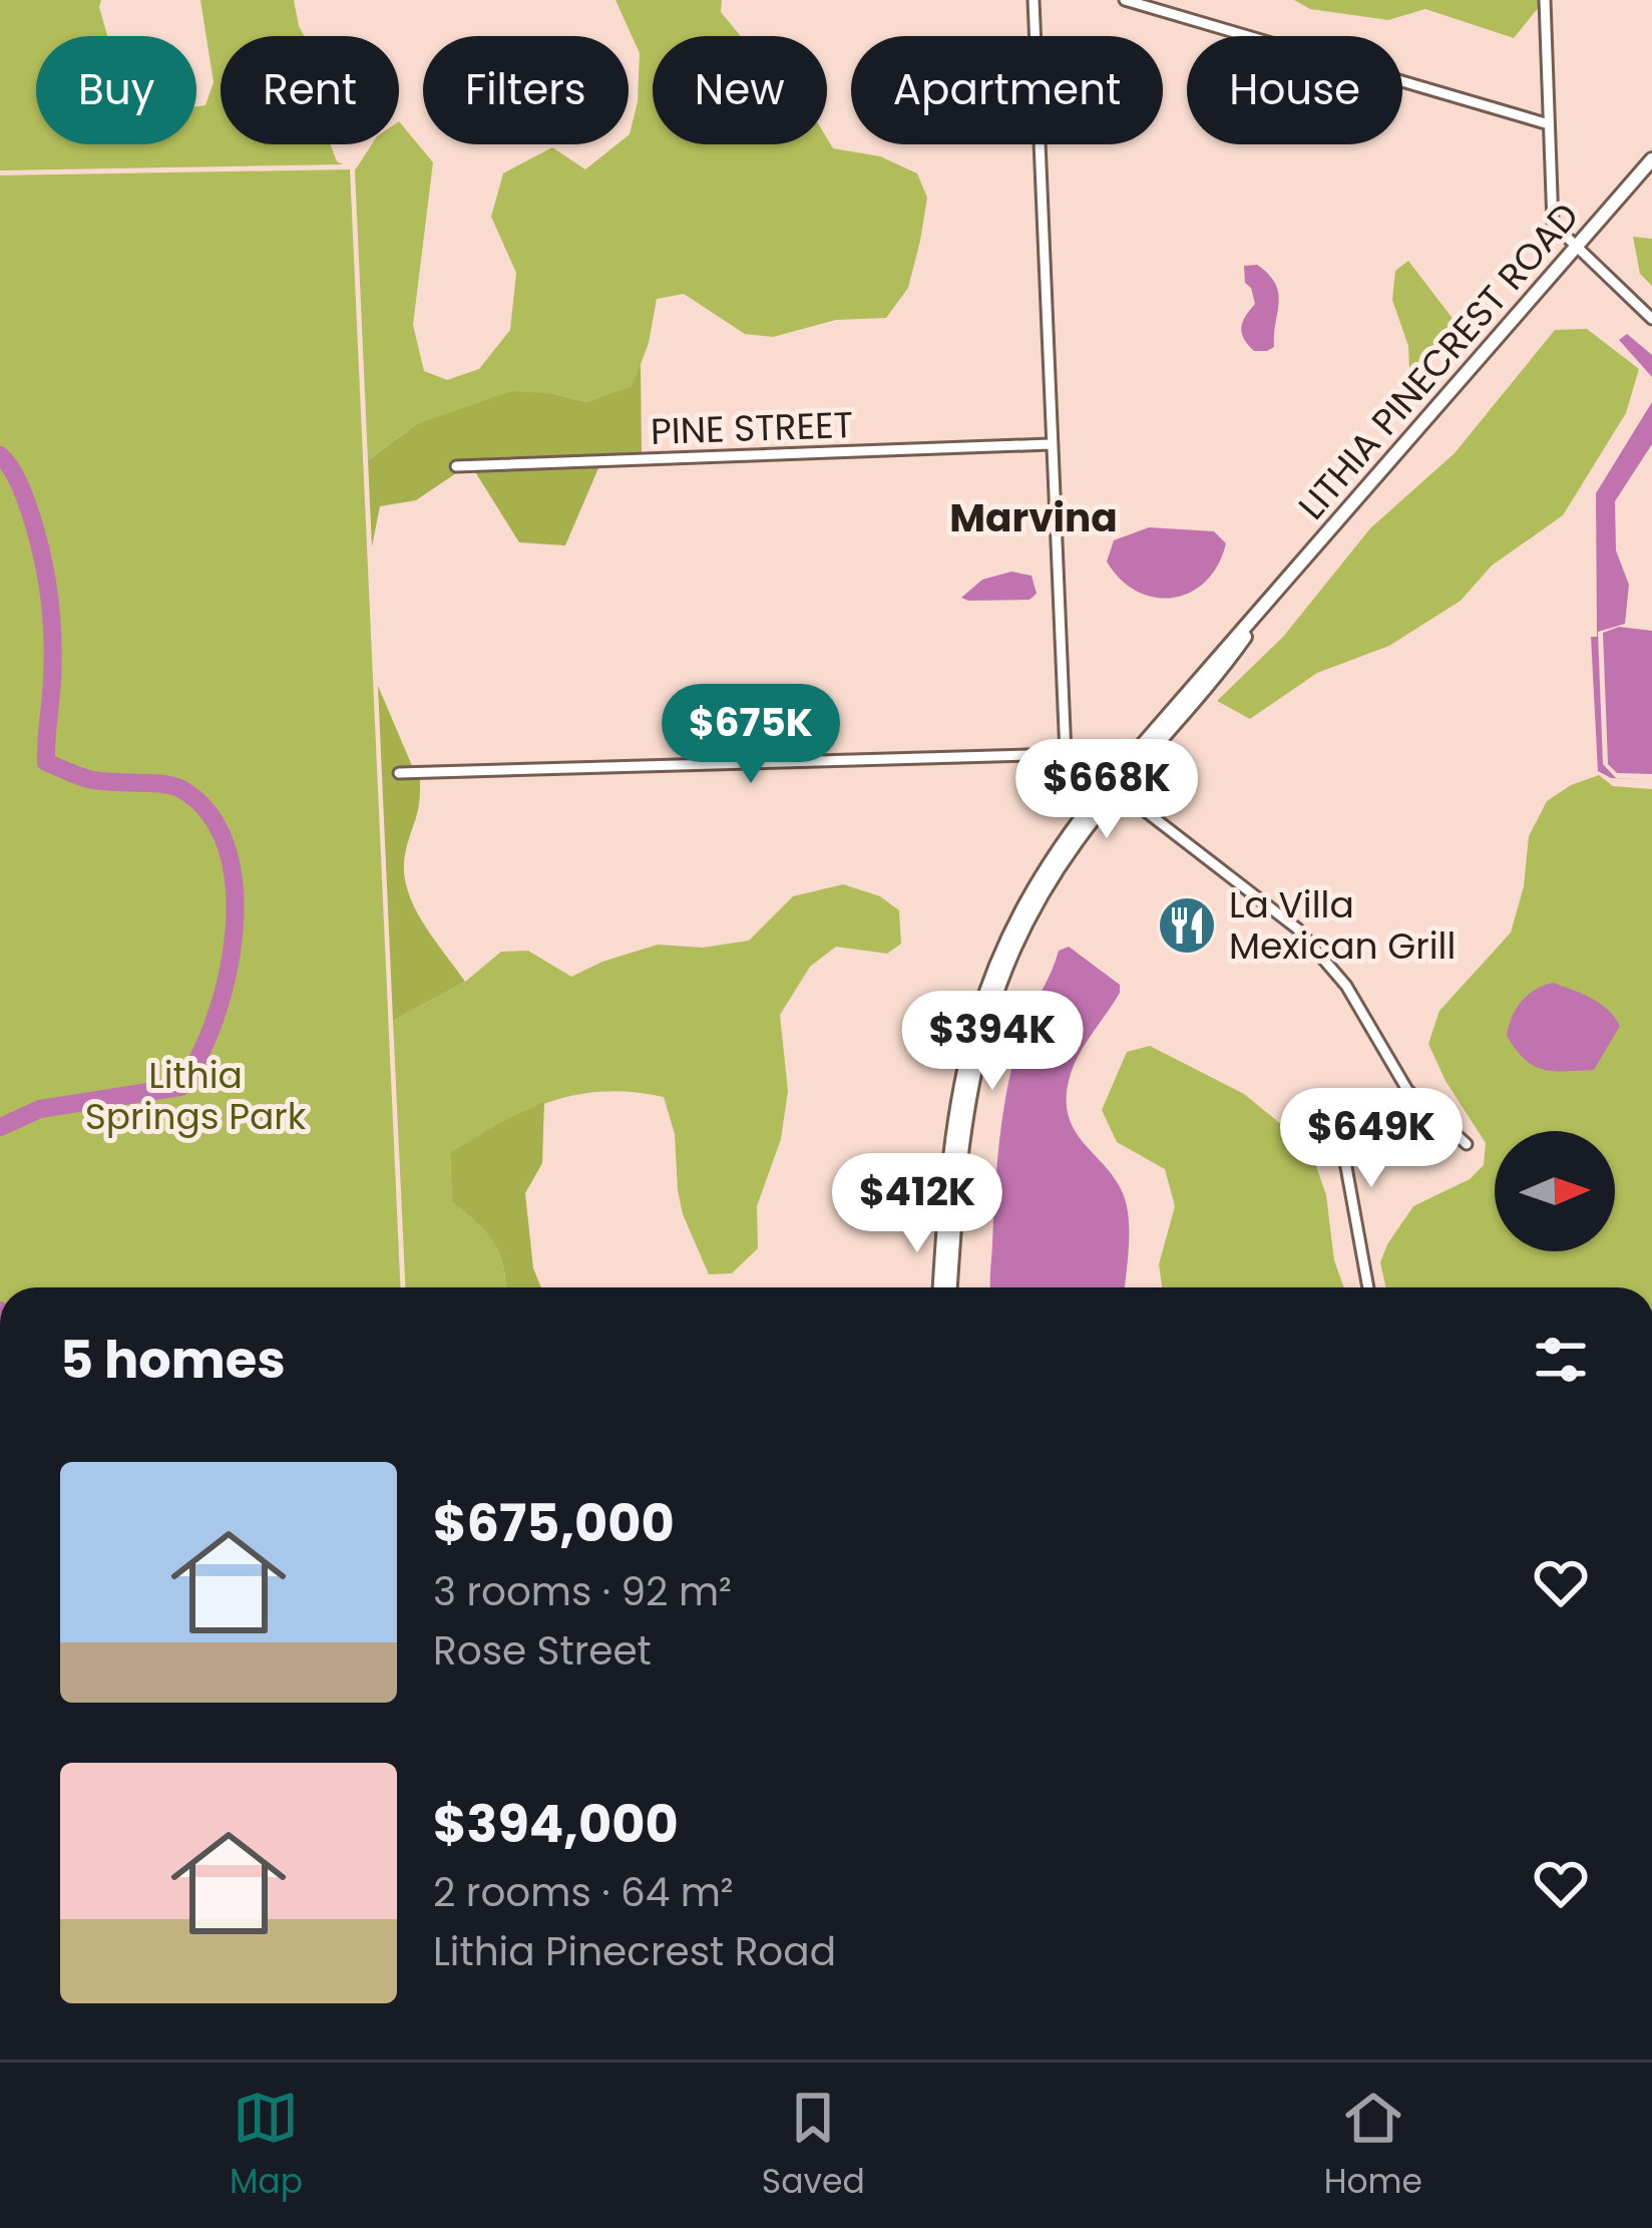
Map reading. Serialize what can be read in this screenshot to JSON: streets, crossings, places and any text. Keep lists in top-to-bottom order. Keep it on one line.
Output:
{"streets":{"main road":["LITHIA PINECREST ROAD"],"street":["PINE STREET"]},"districts":["Marvina"],"parks":["Lithia Springs Park"],"places":{"restaurant":["La Villa Mexican Grill"]},"north":"right","page":{"chip":["Buy","Rent","Filters","New","Apartment","House"],"price":["$675K","$668K","$394K","$649K","$412K"],"heading":"5 homes","list":[{"name":"$675,000","note":"3 rooms · 92 m² · Rose Street"},{"name":"$394,000","note":"2 rooms · 64 m² · Lithia Pinecrest Road"}],"tabs":["Map","Saved","Home"]}}
